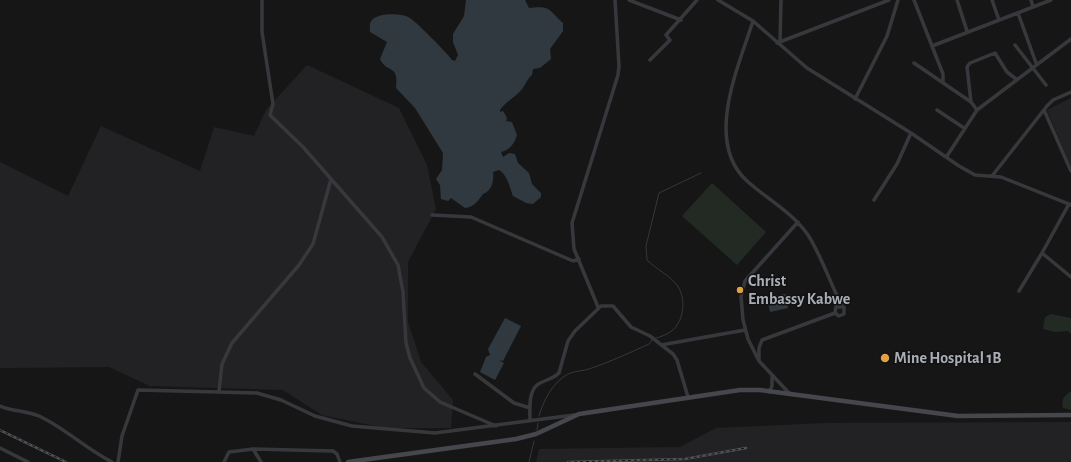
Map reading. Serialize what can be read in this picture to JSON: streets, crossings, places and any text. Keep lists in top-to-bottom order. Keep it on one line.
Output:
{"places":["Christ Embassy Kabwe","Mine Hospital 1B"]}
